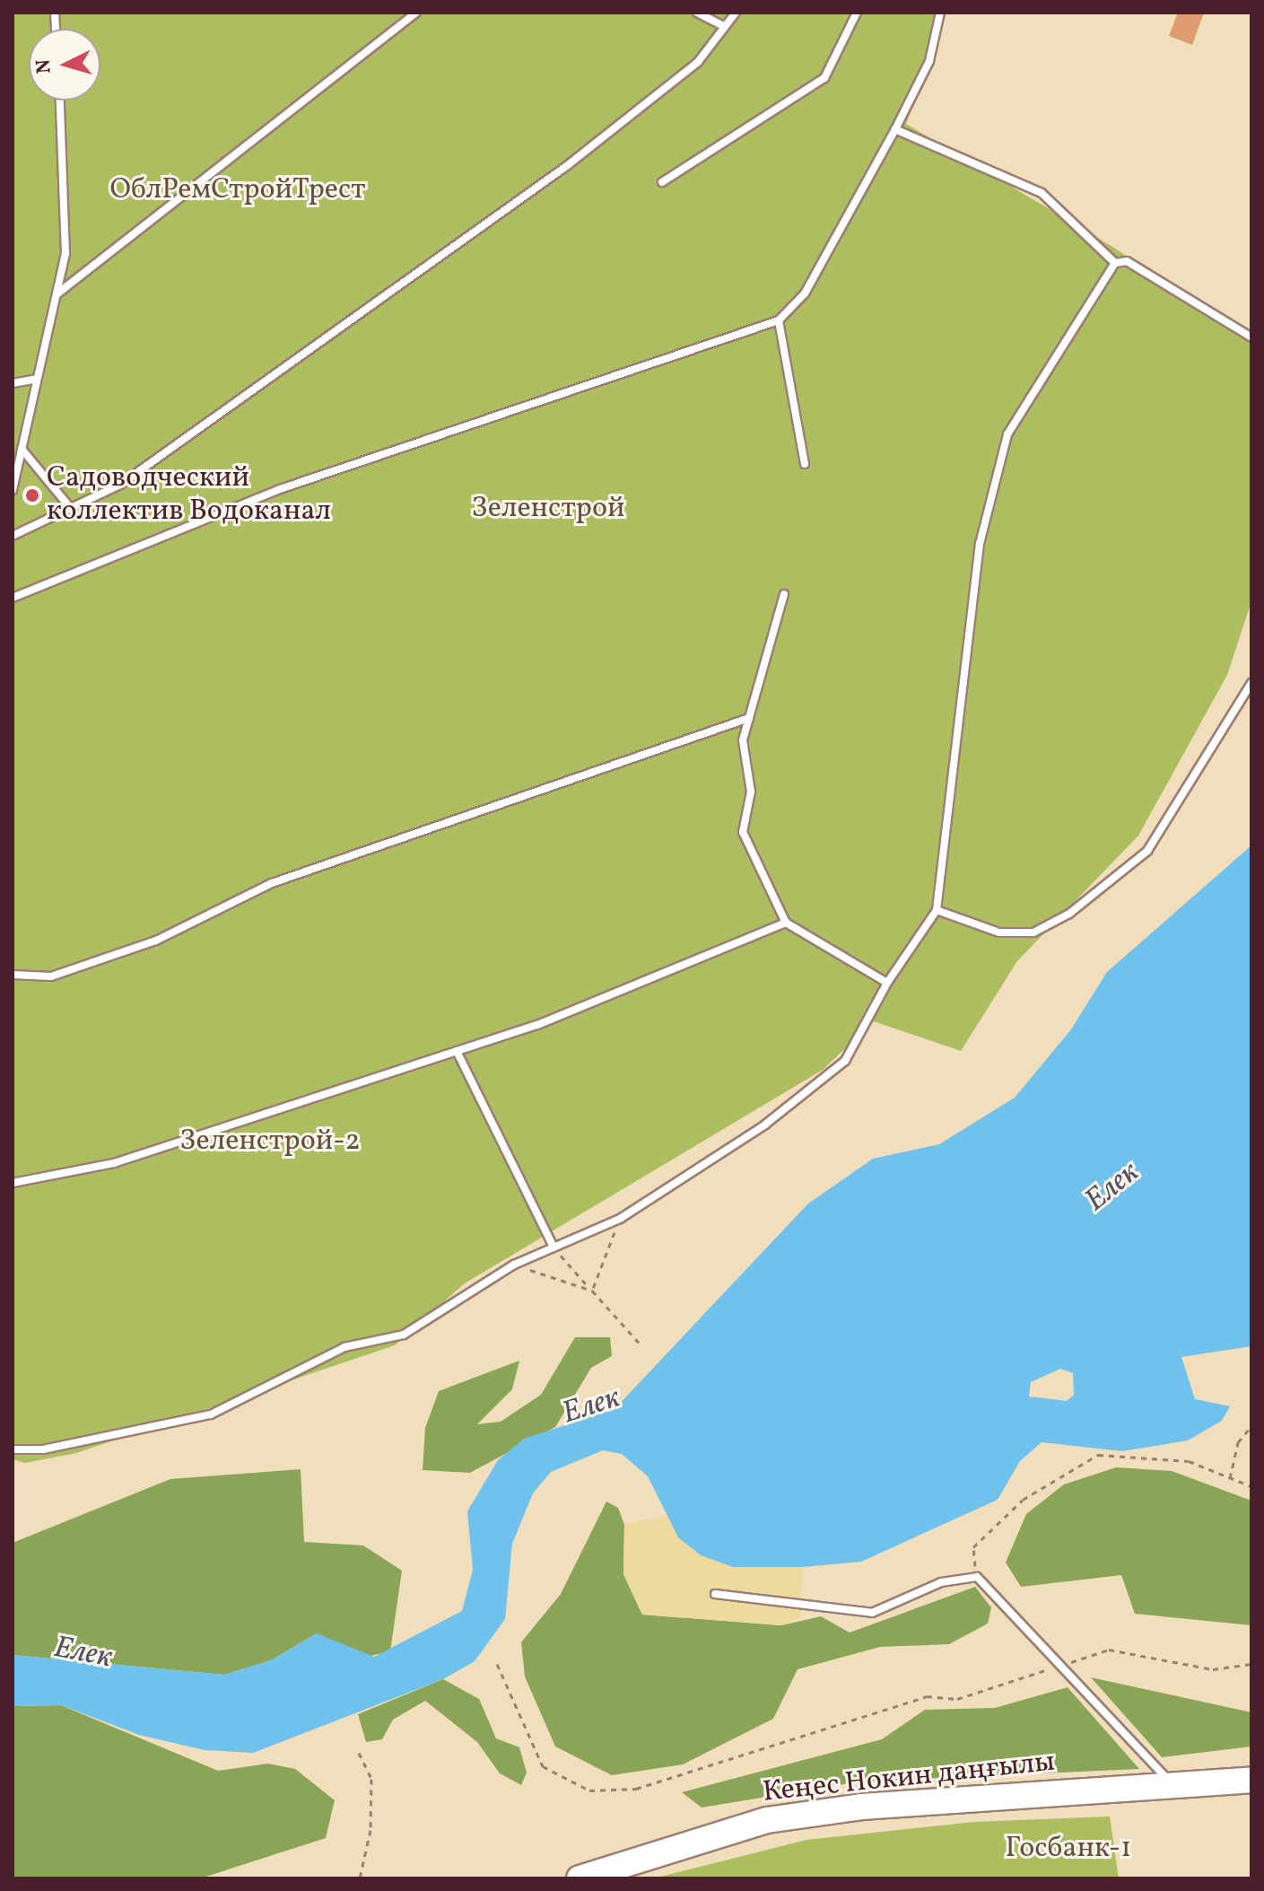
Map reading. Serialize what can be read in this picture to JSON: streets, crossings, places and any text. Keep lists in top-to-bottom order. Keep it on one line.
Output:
{"streets":{"highway":["Кеңес Нокин даңғылы"]},"water":["Елек"],"parks":["ОблРемСтройТрест","Зеленстрой","Зеленстрой-2","Госбанк-1"],"places":["Садоводческий коллектив Водоканал"],"north":"left"}
